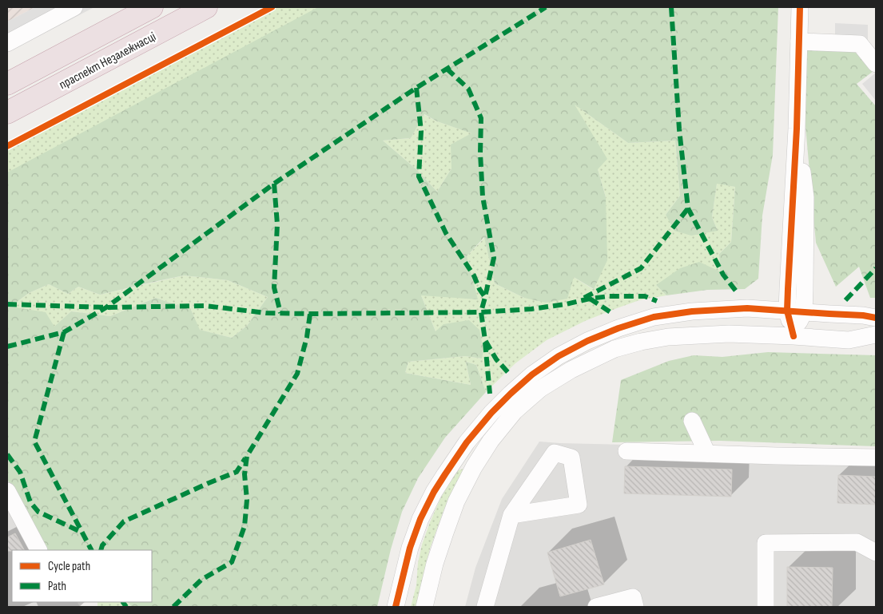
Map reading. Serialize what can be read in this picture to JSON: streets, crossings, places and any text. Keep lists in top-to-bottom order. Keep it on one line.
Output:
{"streets":{"highway":["праспект Незалежнасці"]},"legend":["Cycle path","Path"]}
